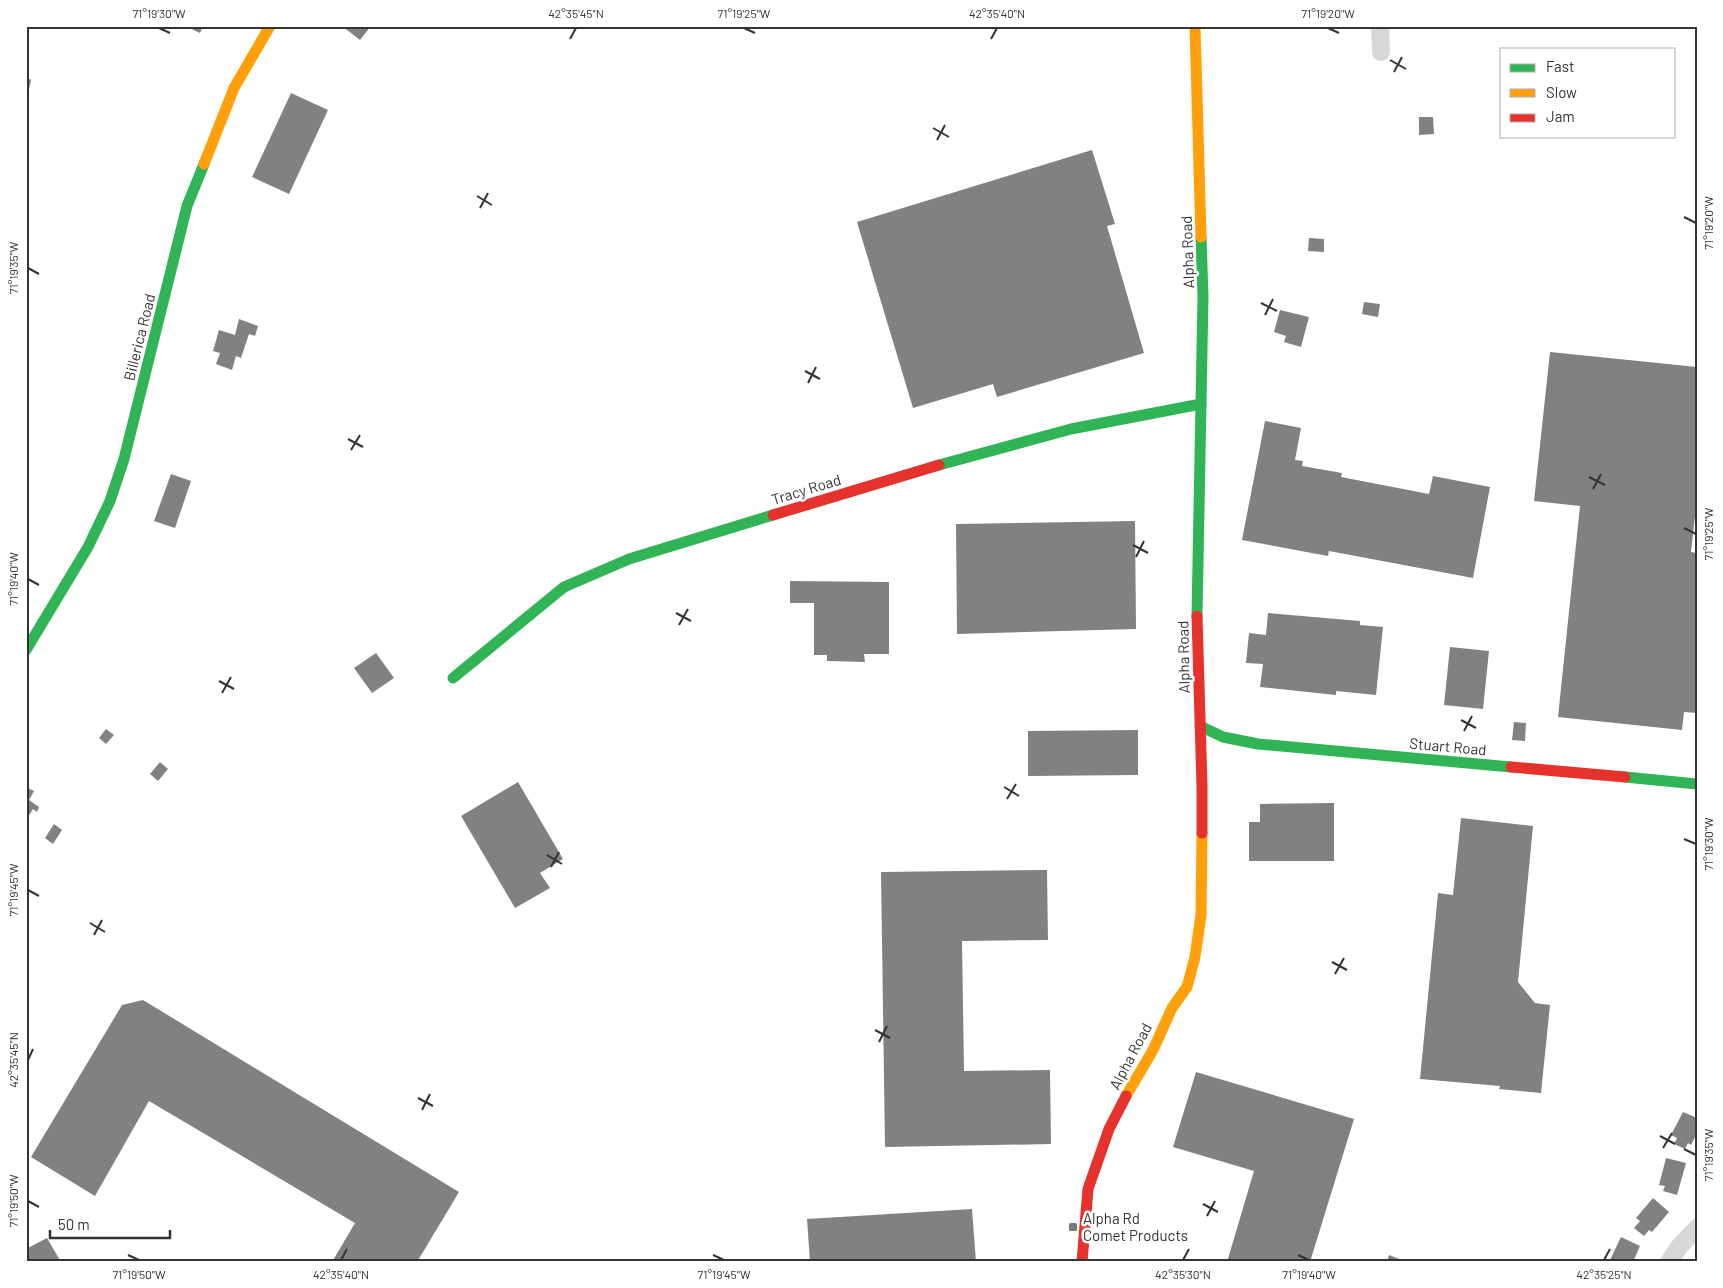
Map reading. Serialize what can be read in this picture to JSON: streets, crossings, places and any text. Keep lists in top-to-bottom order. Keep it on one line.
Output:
{"streets":{"street":["Alpha Road","Billerica Road","Tracy Road","Stuart Road"]},"crossings":[["Alpha Road","Tracy Road"],["Alpha Road","Stuart Road"]],"places":{"transit":["Alpha Rd Comet Products"]},"legend":["Fast","Slow","Jam"],"scale_bar":"50 m","coordinates":["71°19'30\"W","42°35'45\"N","71°19'25\"W","42°35'40\"N","71°19'20\"W","71°19'35\"W","71°19'40\"W","71°19'45\"W","71°19'50\"W","42°35'30\"N","42°35'25\"N"]}
